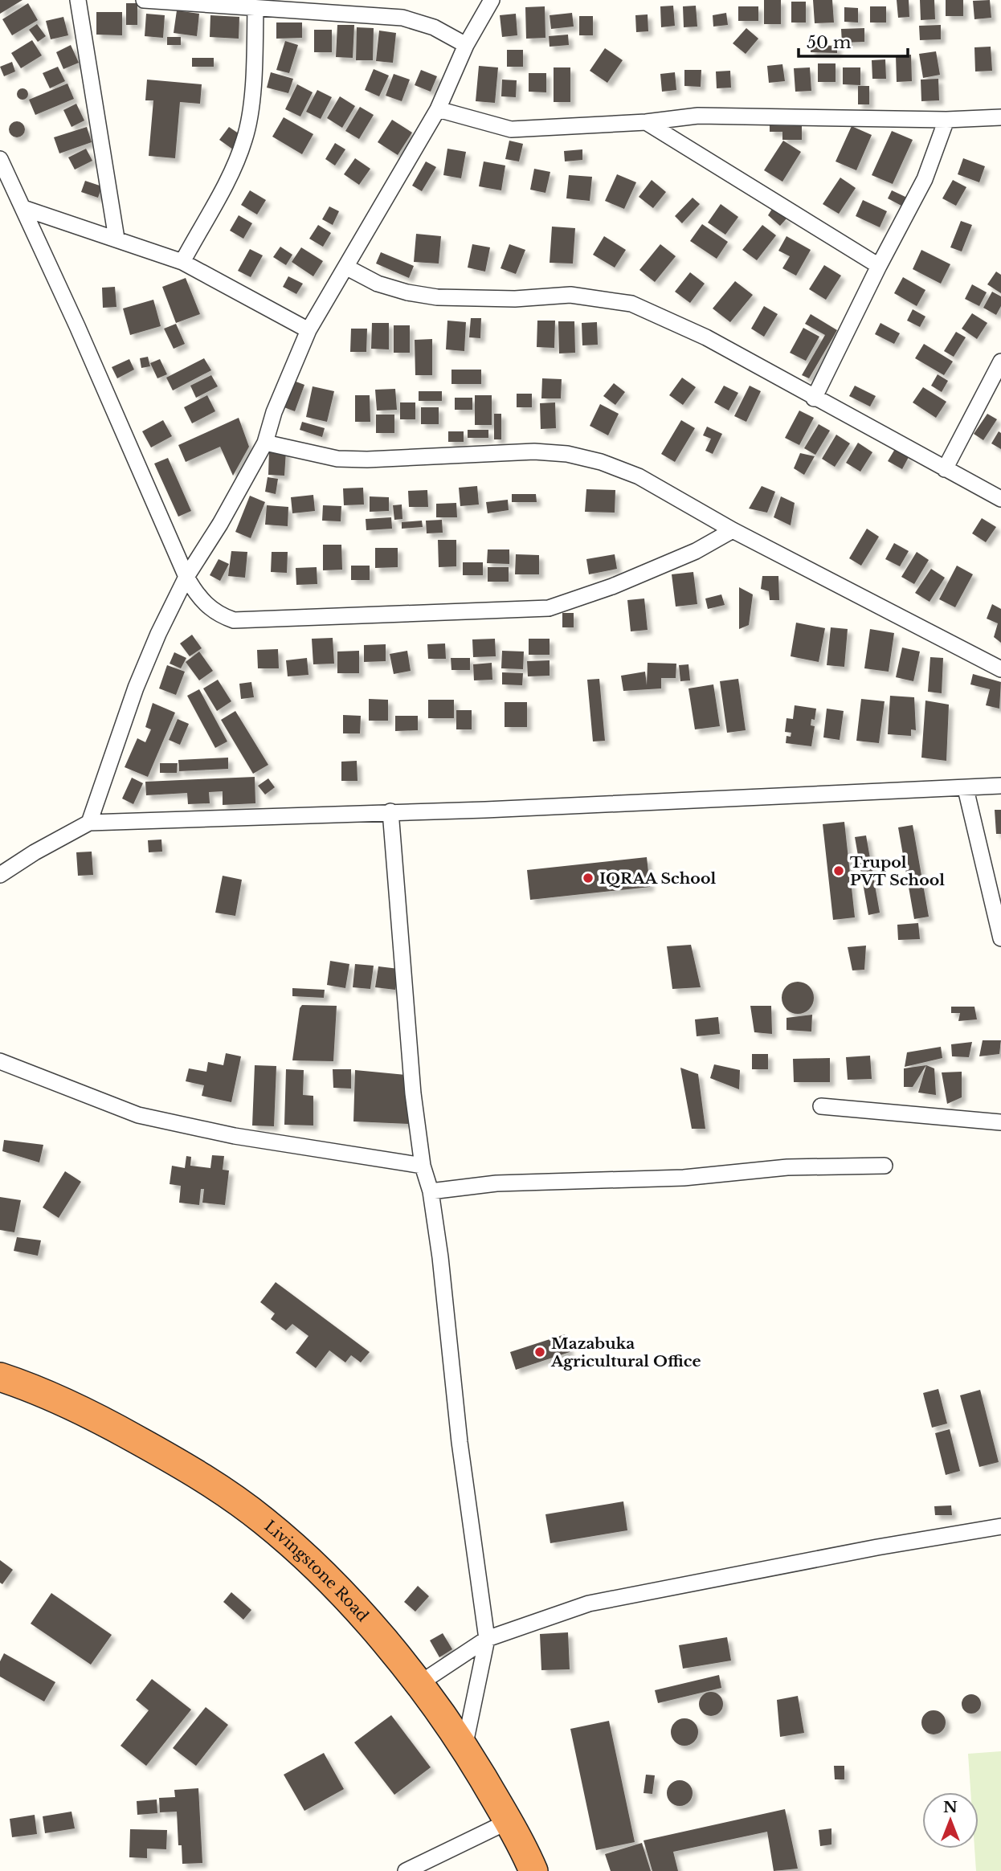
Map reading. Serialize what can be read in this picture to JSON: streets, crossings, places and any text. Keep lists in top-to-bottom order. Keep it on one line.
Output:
{"streets":{"highway":["Livingstone Road"]},"places":["Trupol PVT School","IQRAA School","Mazabuka Agricultural Office"],"scale_bar":"50 m","north":"top"}
